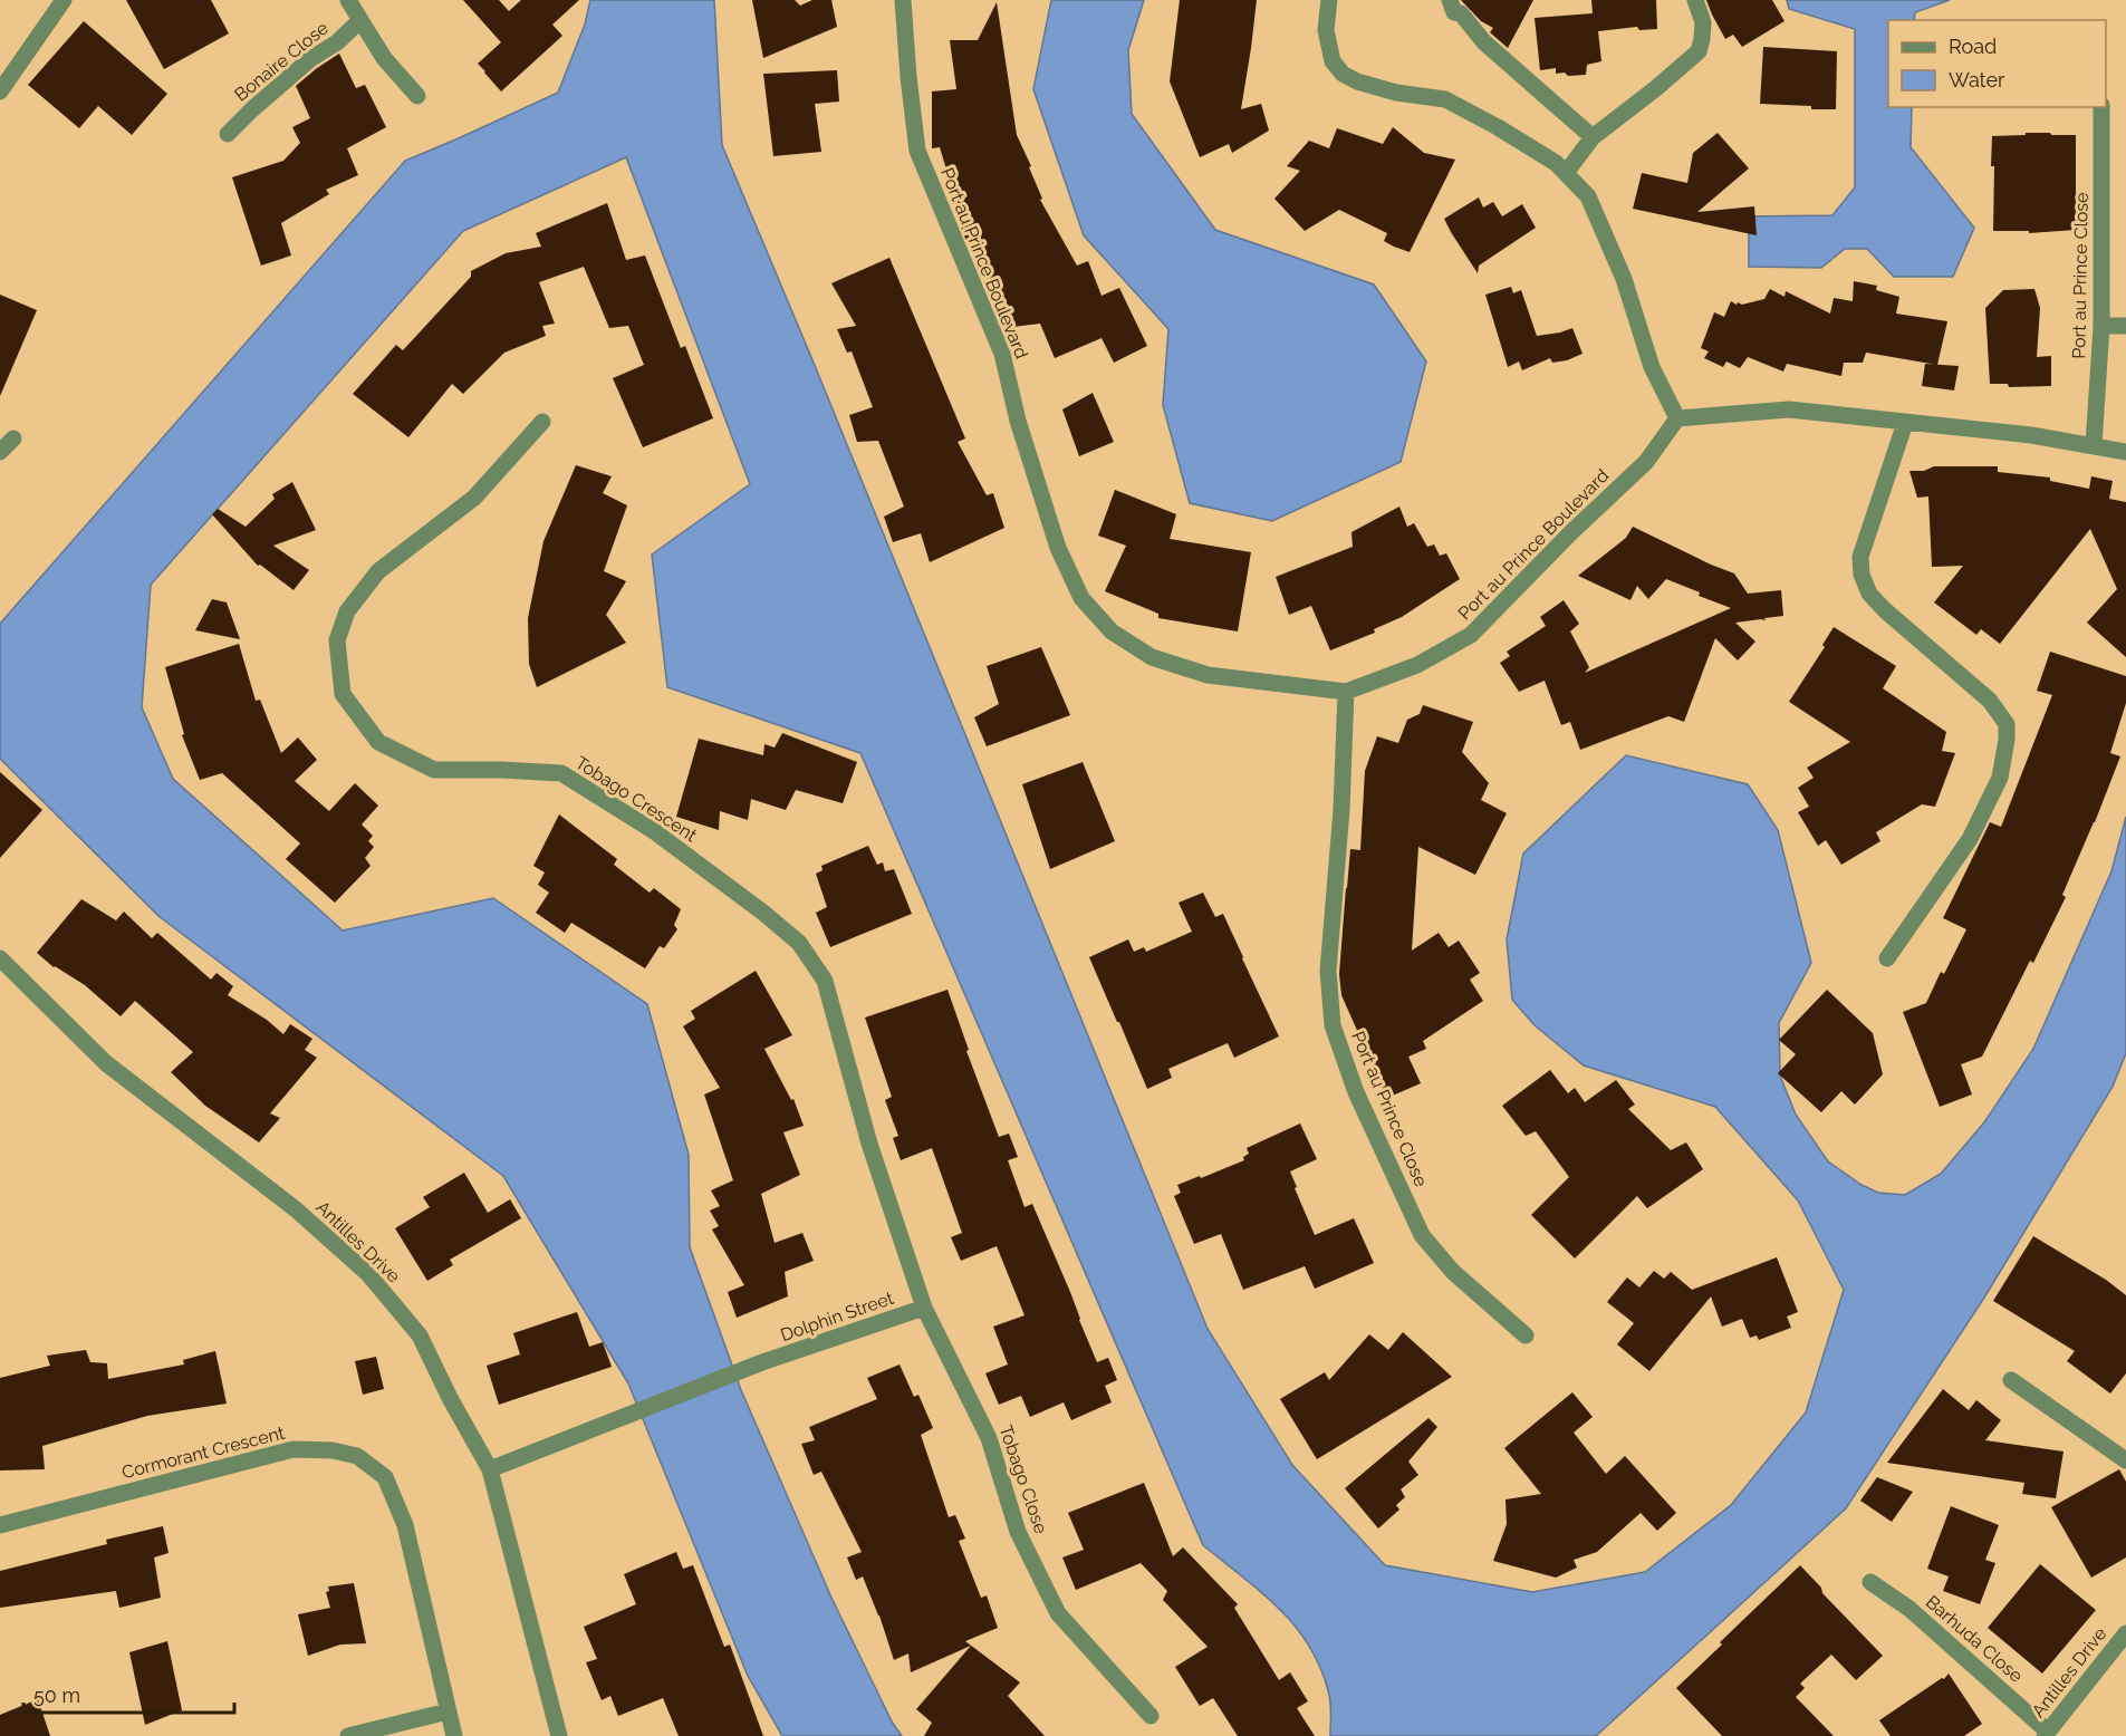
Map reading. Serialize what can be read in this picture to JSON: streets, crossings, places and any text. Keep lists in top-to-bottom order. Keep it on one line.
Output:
{"streets":{"street":["Bonaire Close","Port au Prince Boulevard","Port au Prince Close","Tobago Crescent","Antilles Drive","Dolphin Street","Cormorant Crescent","Tobago Close","Barhuda Close"]},"crossings":[["Port au Prince Boulevard","Port au Prince Close"],["Tobago Crescent","Dolphin Street"],["Tobago Crescent","Tobago Close"],["Antilles Drive","Dolphin Street"],["Antilles Drive","Barhuda Close"],["Dolphin Street","Tobago Close"]],"legend":["Road","Water"],"scale_bar":"50 m"}
